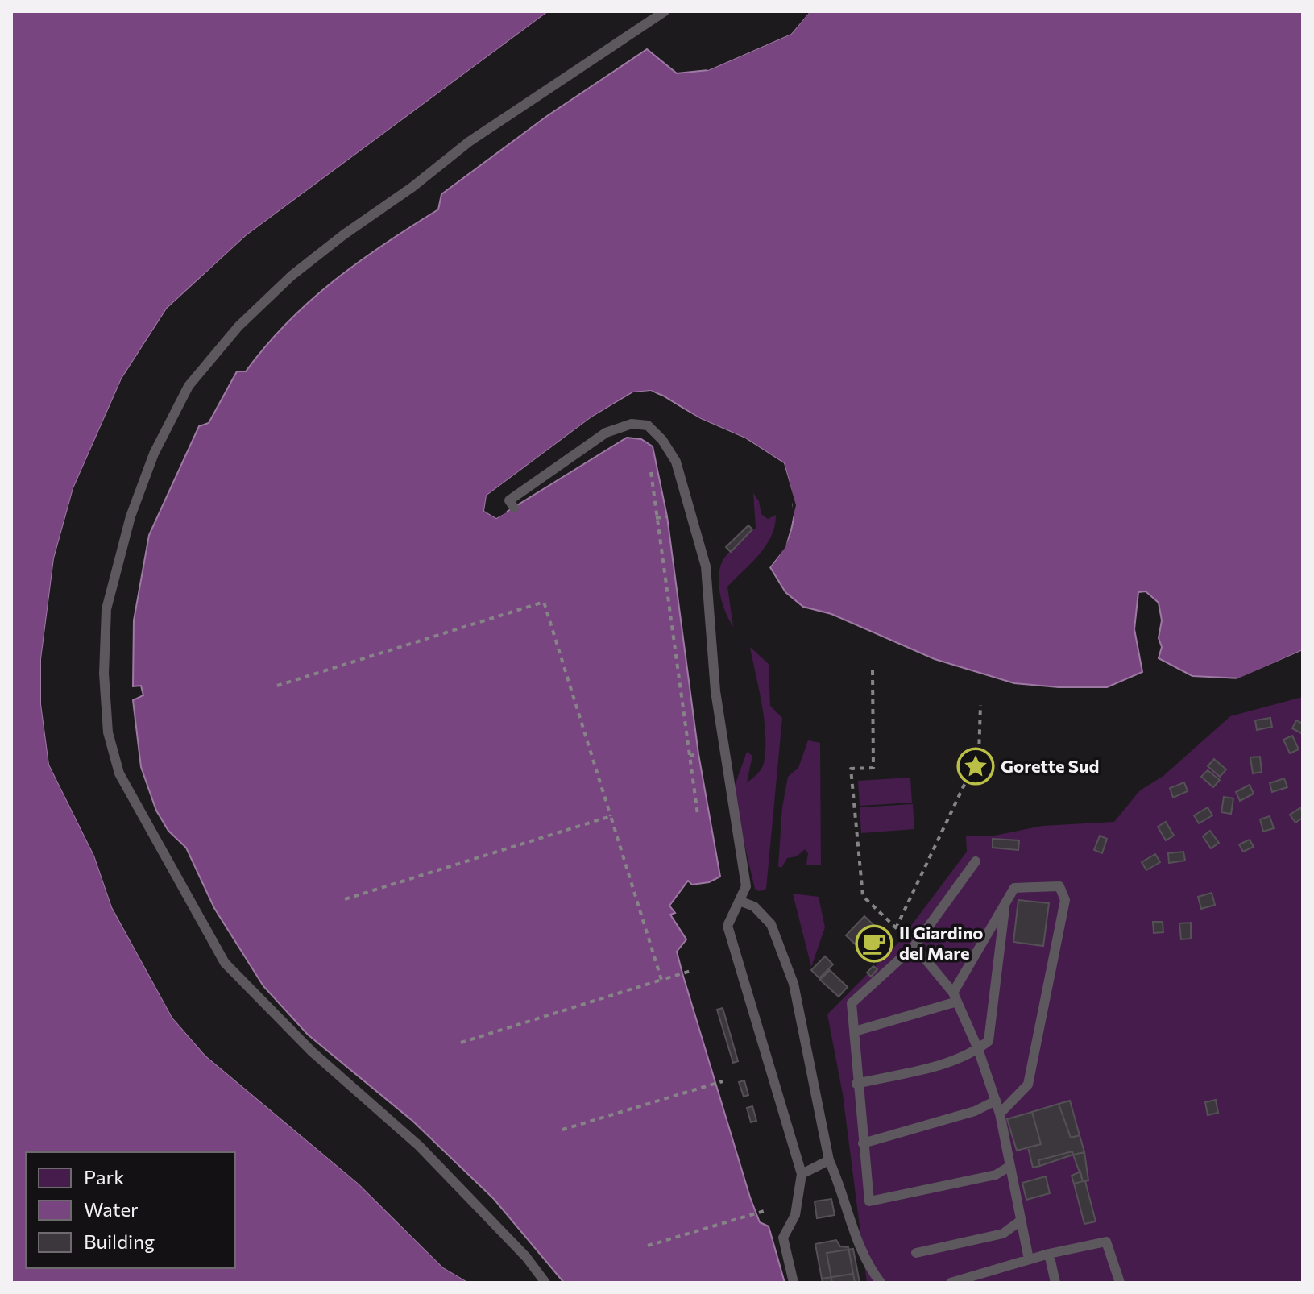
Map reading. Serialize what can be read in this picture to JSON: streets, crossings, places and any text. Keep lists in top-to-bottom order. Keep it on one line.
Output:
{"places":{"place":["Gorette Sud"],"cafe":["Il Giardino del Mare"]},"legend":["Park","Water","Building"]}
